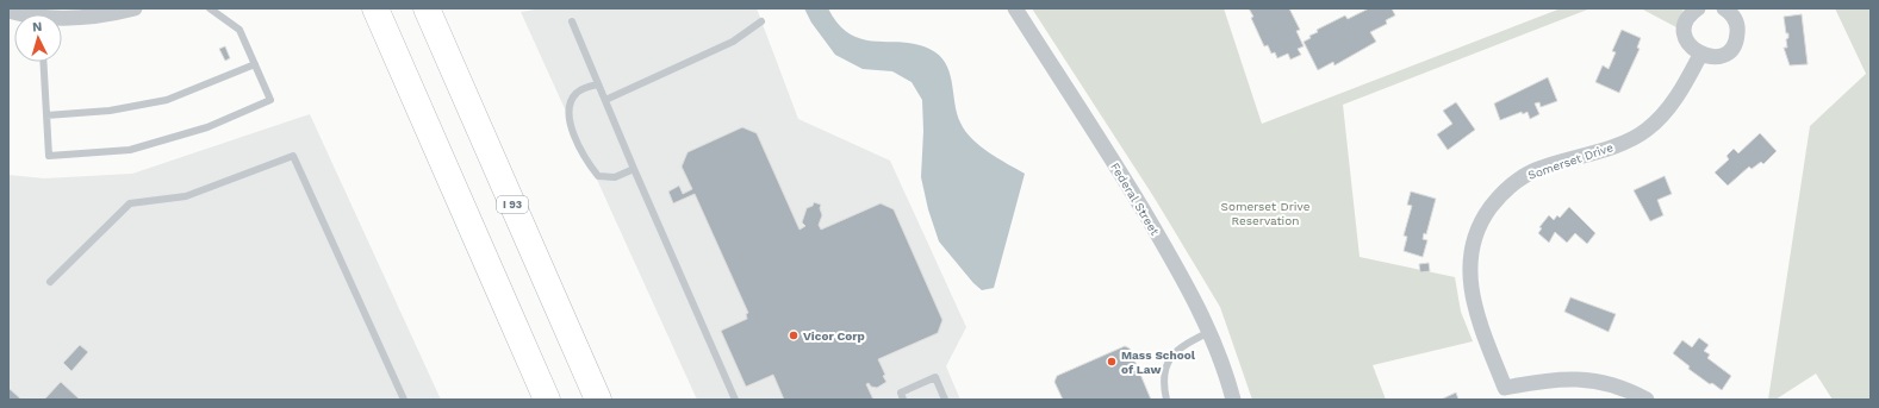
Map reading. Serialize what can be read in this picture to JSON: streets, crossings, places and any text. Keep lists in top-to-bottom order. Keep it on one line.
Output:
{"streets":{"highway":["I 93"],"street":["Somerset Drive","Federal Street"]},"parks":["Somerset Drive Reservation"],"places":["Vicor Corp","Mass School of Law"],"north":"top"}
